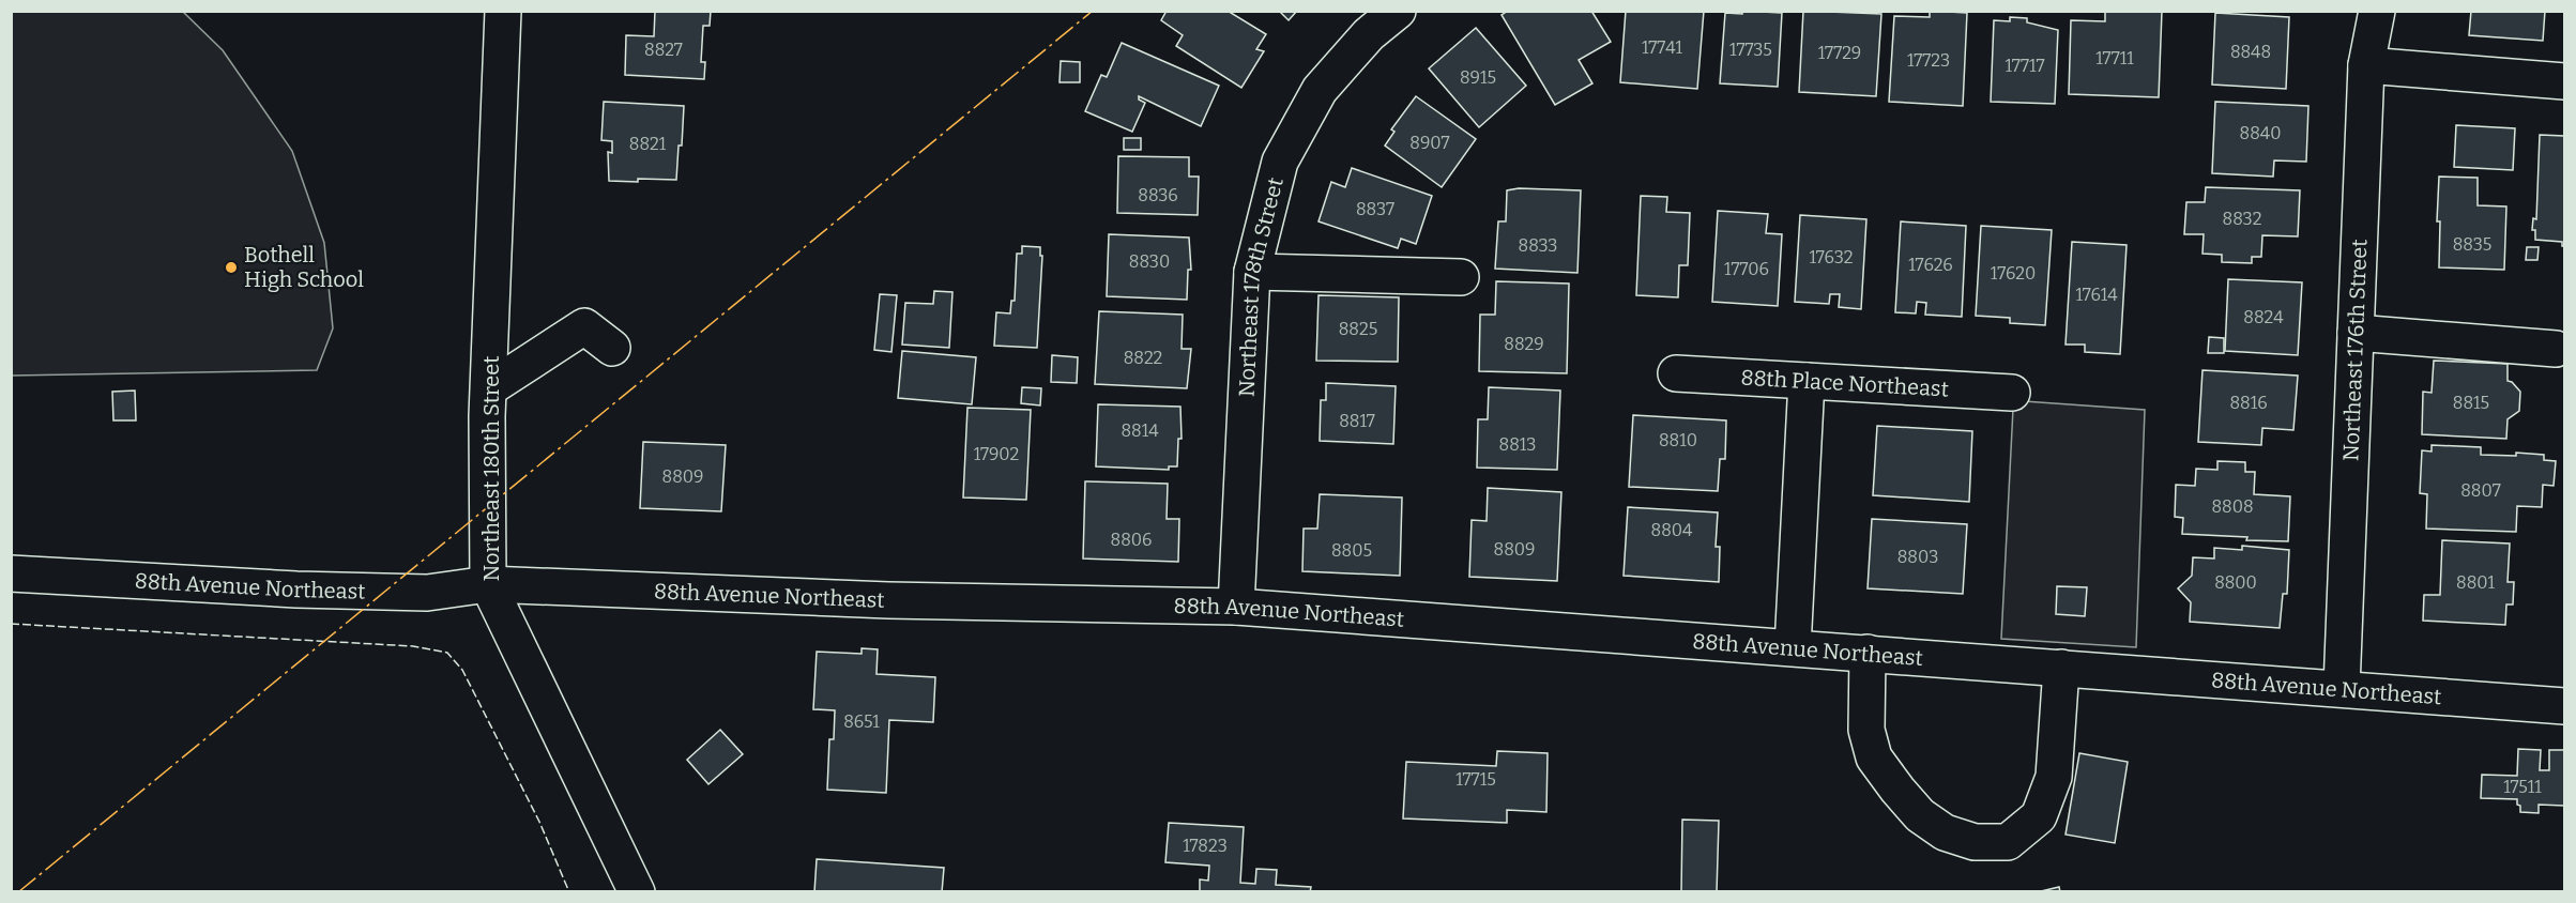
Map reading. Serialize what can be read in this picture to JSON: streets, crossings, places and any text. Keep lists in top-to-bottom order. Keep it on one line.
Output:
{"streets":{"street":["Northeast 178th Street","Northeast 176th Street","88th Place Northeast","Northeast 180th Street","88th Avenue Northeast"]},"crossings":[["Northeast 178th Street","88th Avenue Northeast"],["Northeast 176th Street","88th Avenue Northeast"],["Northeast 180th Street","88th Avenue Northeast"]],"places":["Bothell High School"],"house_numbers":["17741","8827","17735","8848","17729","17711","17723","17717","8915","8840","8907","8821","8836","8837","8832","8835","8833","17632","8830","17626","17706","17620","17614","8824","8825","8829","8822","8816","8815","8817","8814","8810","8813","17902","8809","8807","8808","8804","8806","8809","8805","8803","8800","8801","8651","17715","17511","17823"]}
